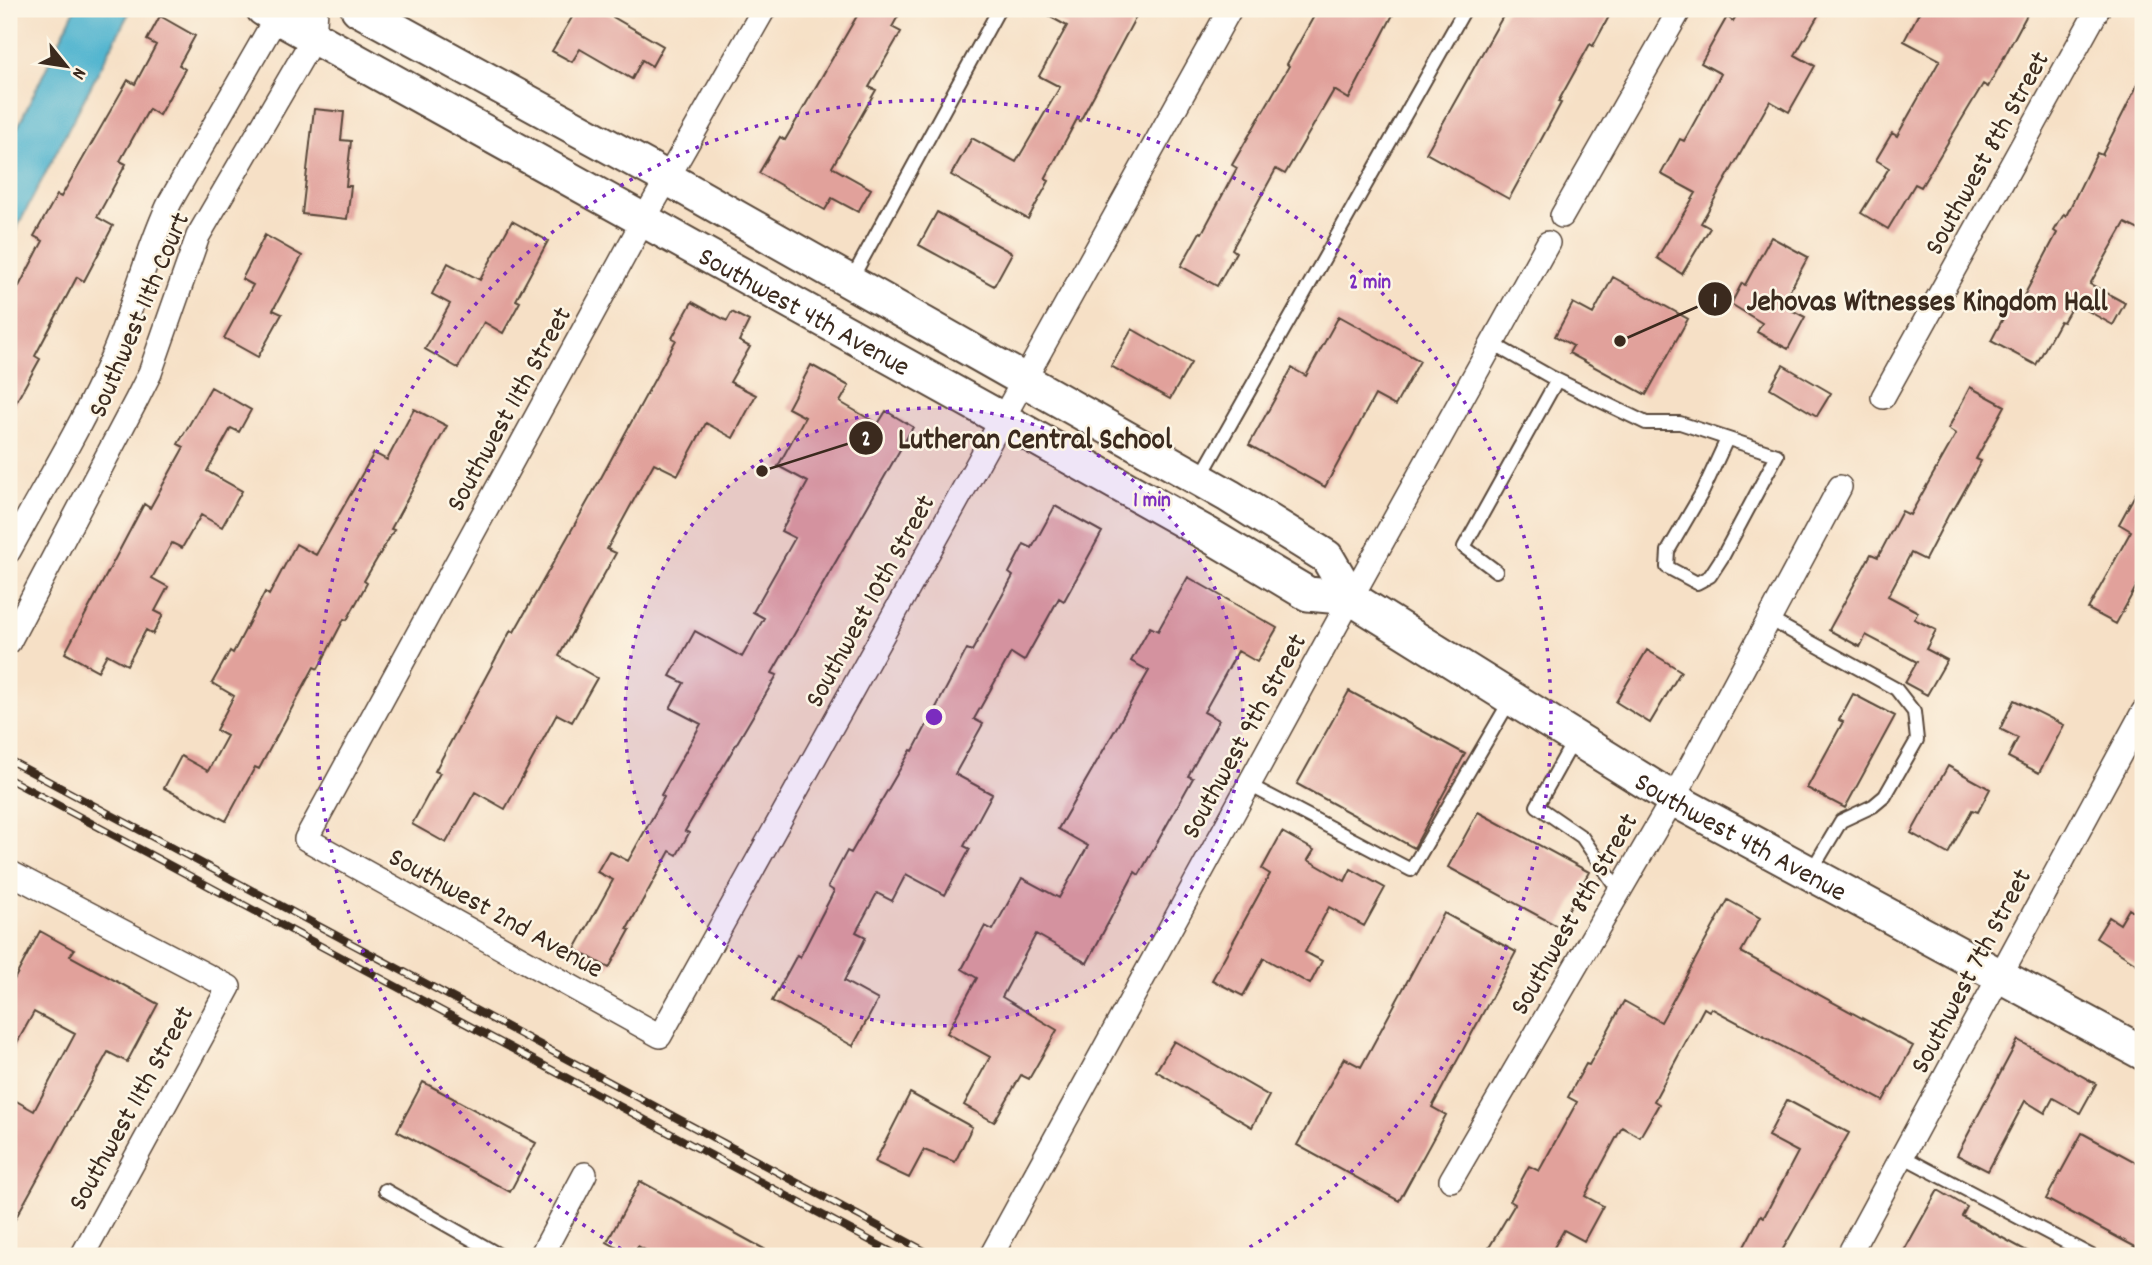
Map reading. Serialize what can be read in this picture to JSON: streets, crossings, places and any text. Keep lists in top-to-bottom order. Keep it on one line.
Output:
{"streets":{"main road":["Southwest 4th Avenue"],"street":["Southwest 8th Street","Southwest 11th Court","Southwest 11th Street","Southwest 10th Street","Southwest 9th Street","Southwest 2nd Avenue","Southwest 7th Street"]},"crossings":[["Southwest 8th Street","Southwest 4th Avenue"],["Southwest 4th Avenue","Southwest 11th Court"],["Southwest 4th Avenue","Southwest 11th Street"],["Southwest 4th Avenue","Southwest 10th Street"],["Southwest 4th Avenue","Southwest 9th Street"],["Southwest 4th Avenue","Southwest 7th Street"],["Southwest 11th Street","Southwest 2nd Avenue"],["Southwest 10th Street","Southwest 2nd Avenue"]],"places":["Jehovas Witnesses Kingdom Hall","Lutheran Central School"],"north":"bottom right","rings":["2 min","1 min"]}
